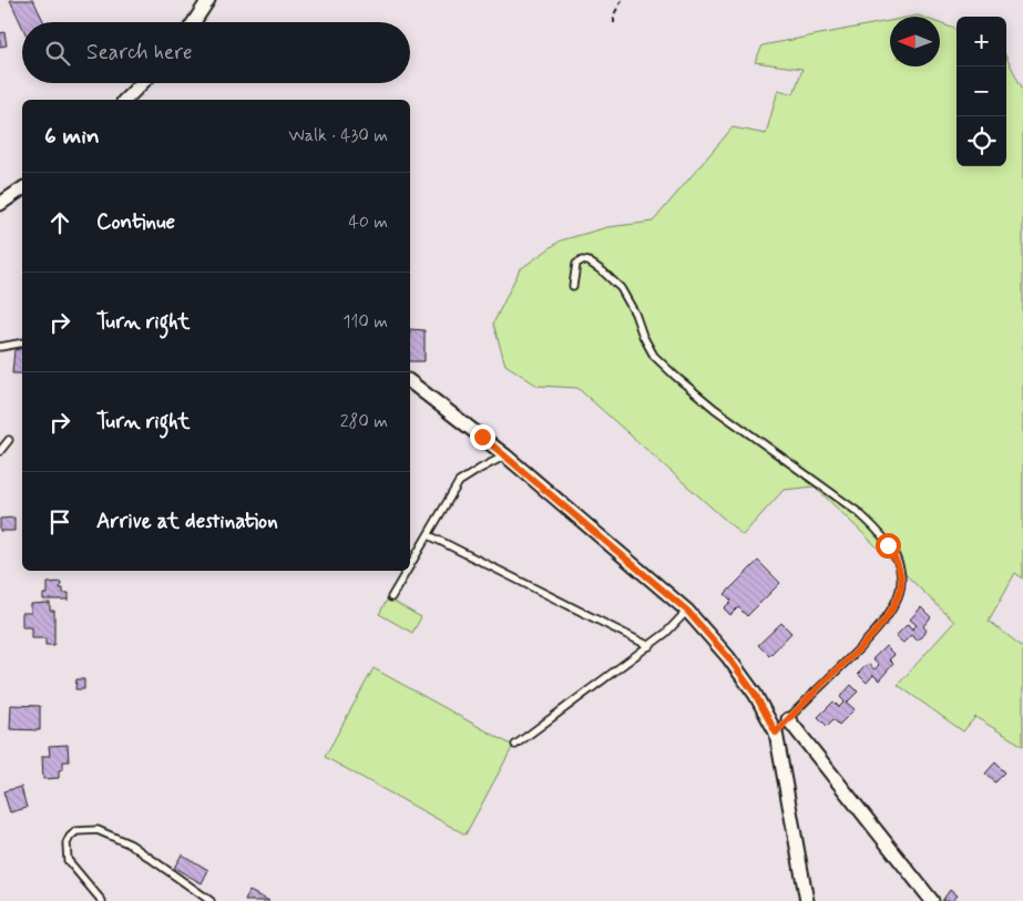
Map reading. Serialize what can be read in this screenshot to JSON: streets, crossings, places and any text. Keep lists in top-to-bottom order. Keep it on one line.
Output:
{"north":"left","page":{"map_buttons":["+","−"],"search":"Search here","heading":["6 min","Walk · 430 m"],"list":[["Continue","40 m"],["Turn right","110 m"],["Turn right","280 m"],"Arrive at destination"]}}
